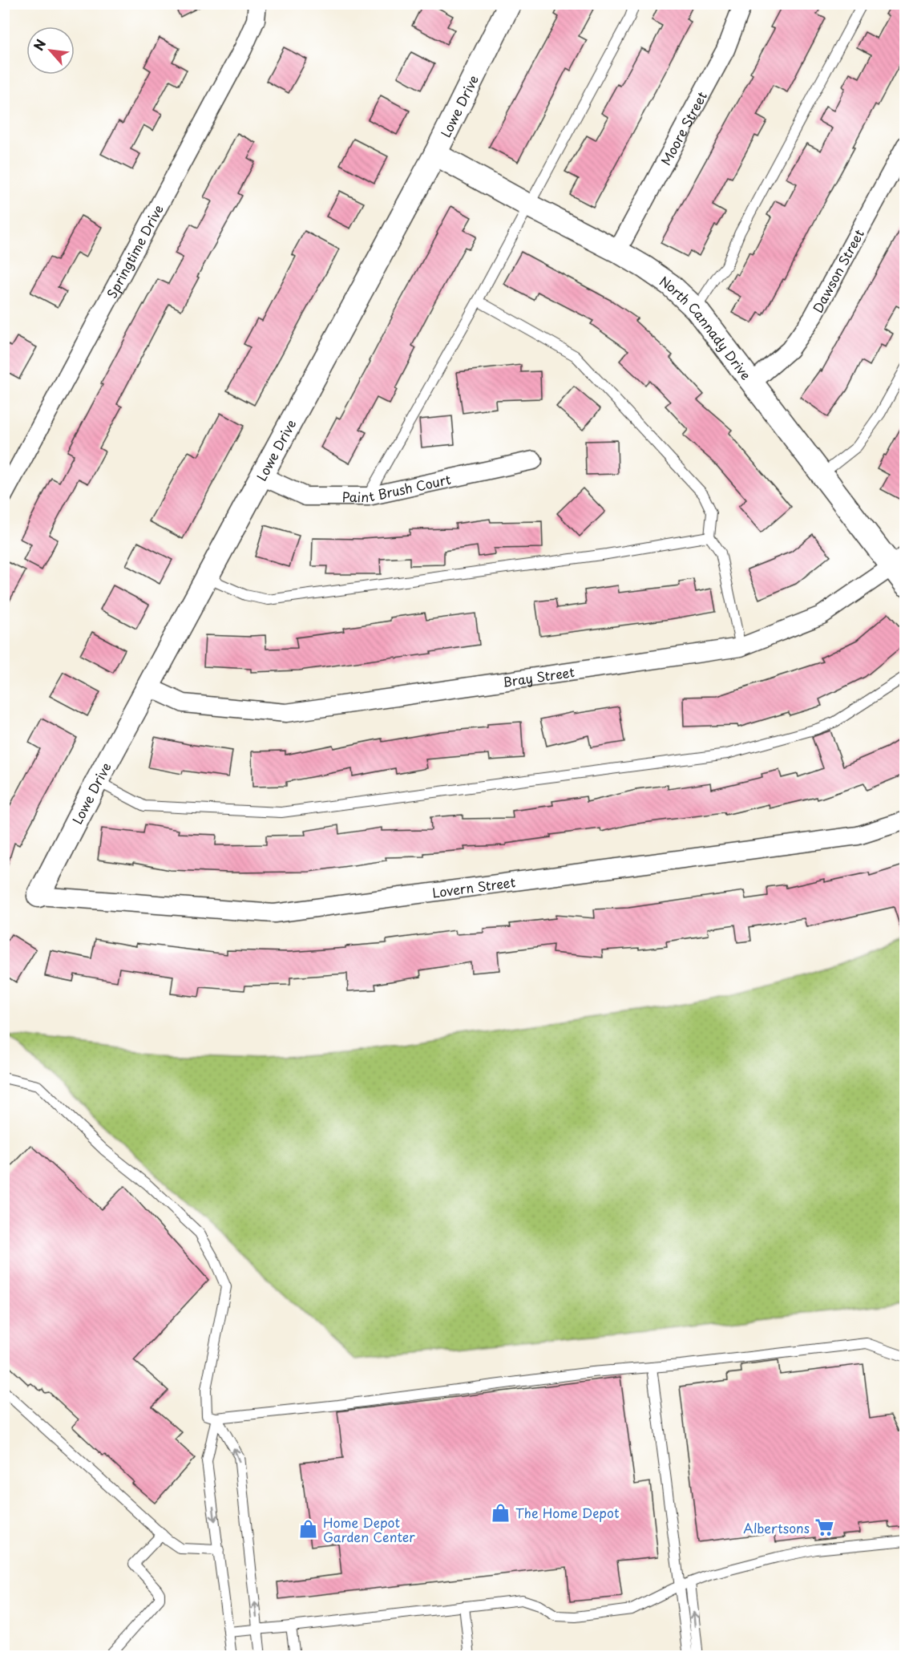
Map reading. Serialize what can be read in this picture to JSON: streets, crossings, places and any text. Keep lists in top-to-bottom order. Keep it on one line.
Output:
{"streets":{"street":["Lowe Drive","Moore Street","Springtime Drive","Dawson Street","North Cannady Drive","Paint Brush Court","Bray Street","Lovern Street"]},"crossings":[["Lowe Drive","North Cannady Drive"],["Lowe Drive","Paint Brush Court"],["Lowe Drive","Bray Street"],["Lowe Drive","Lovern Street"],["Moore Street","North Cannady Drive"],["Dawson Street","North Cannady Drive"],["North Cannady Drive","Bray Street"]],"places":{"shop":["The Home Depot","Home Depot Garden Center"],"supermarket":["Albertsons"]},"north":"top left"}
